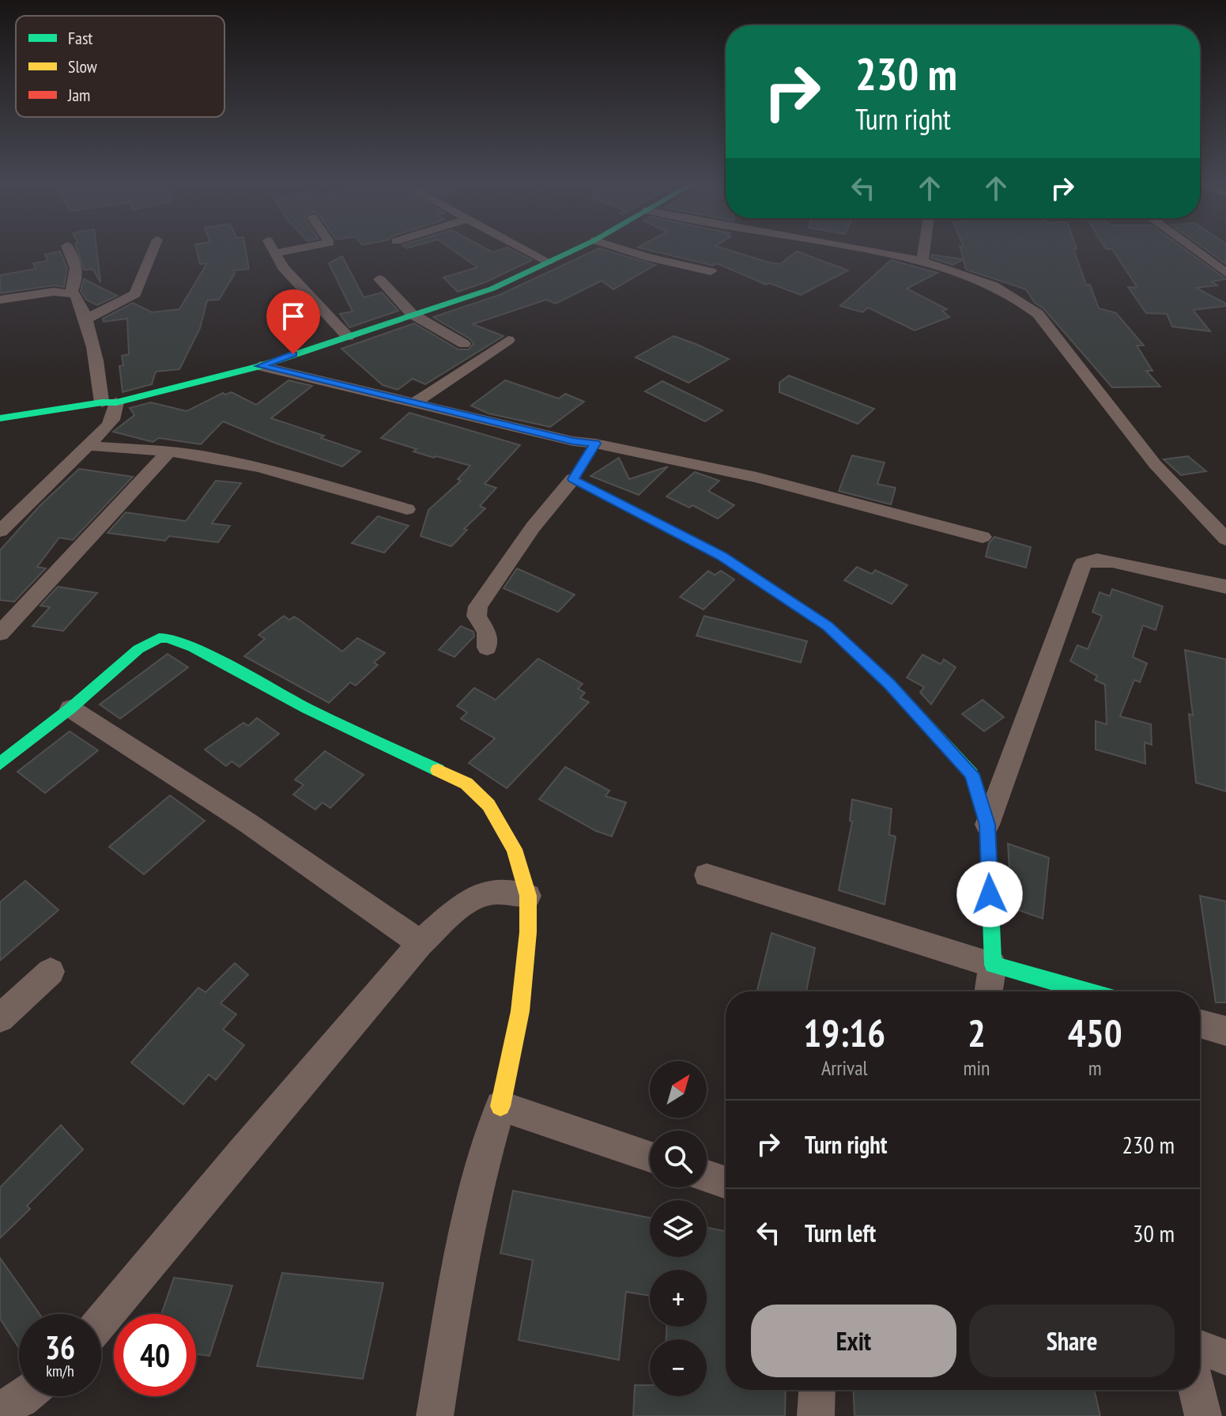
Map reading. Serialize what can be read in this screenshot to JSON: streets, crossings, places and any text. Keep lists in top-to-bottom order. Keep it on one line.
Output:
{"legend":["Fast","Slow","Jam"],"north":"top right","page":{"turn":["230 m","Turn right"],"eta":["19:16","Arrival","2","min","450","m"],"map_buttons":["+","−"],"list":[{"name":"Turn right","value":"230 m"},{"name":"Turn left","value":"30 m"}],"buttons":["Exit","Share"],"speed":"36 km/h","limit":"40"}}
